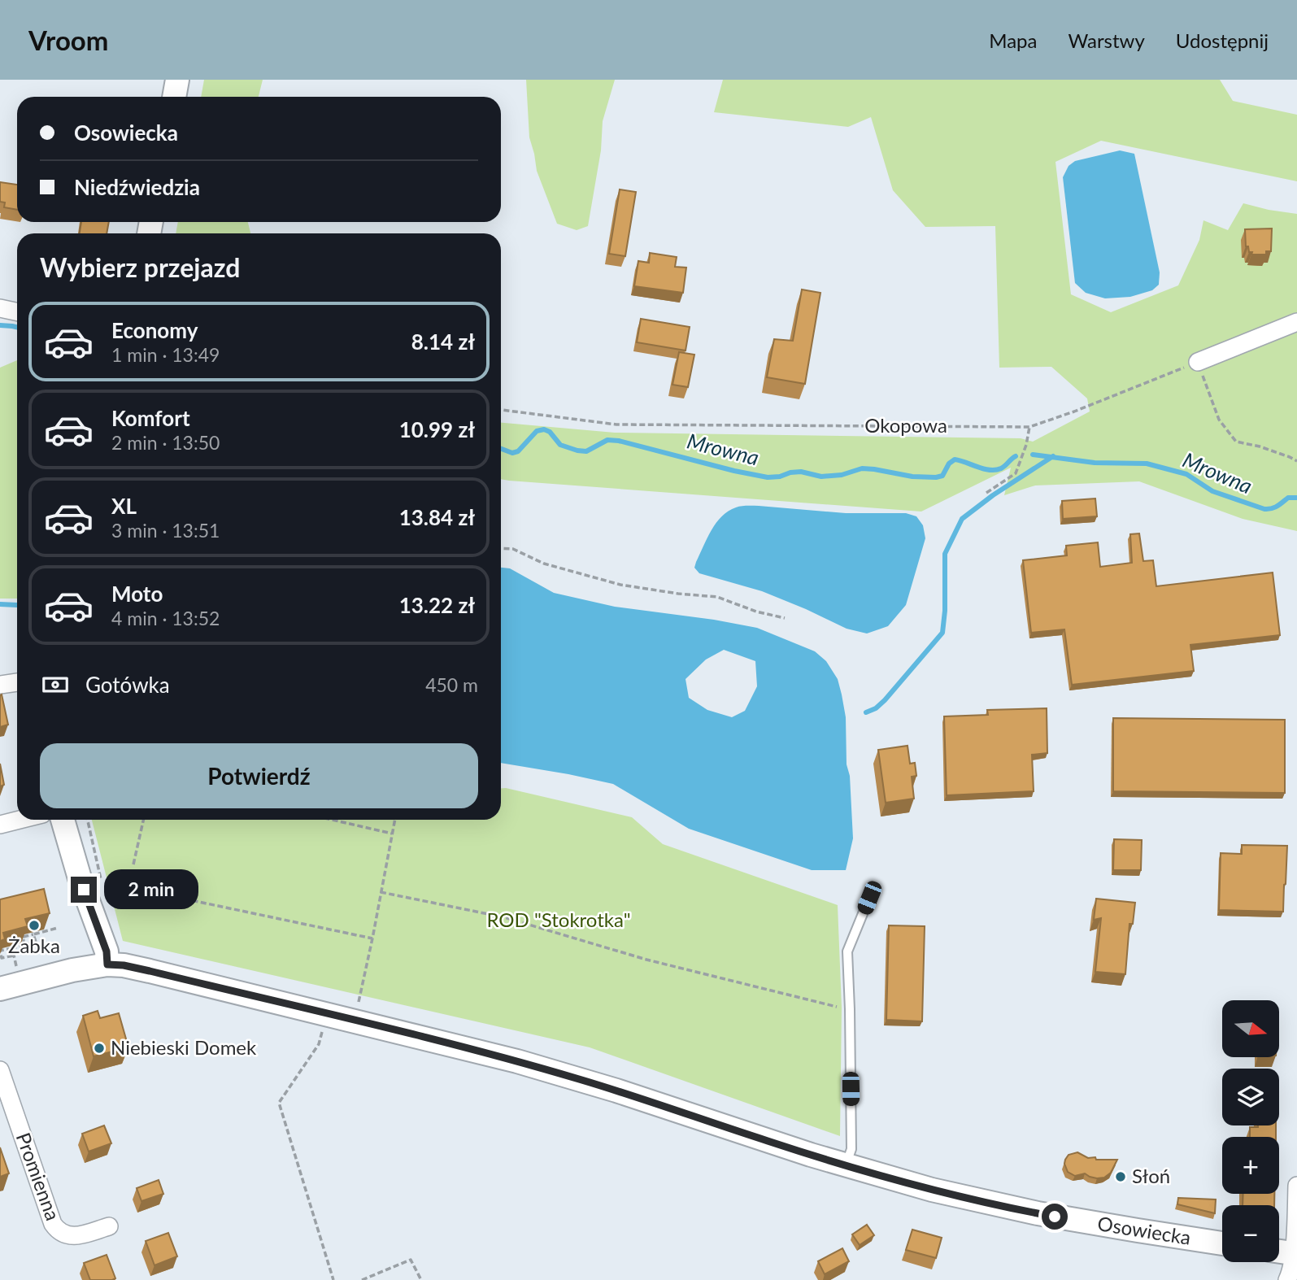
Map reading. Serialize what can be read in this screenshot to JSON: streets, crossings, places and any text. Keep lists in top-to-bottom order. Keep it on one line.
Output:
{"streets":{"street":["Promienna","Osowiecka"],"path":["Okopowa"]},"water":["Mrowna"],"parks":["ROD \"Stokrotka\""],"places":["Żabka","Niebieski Domek","Słoń"],"north":"right","page":{"header":"Vroom","nav":["Mapa","Warstwy","Udostępnij"],"banner":["Osowiecka","Niedźwiedzia"],"heading":"Wybierz przejazd","list":[{"name":"Economy","note":"1 min · 13:49","value":"8.14 zł"},{"name":"Komfort","note":"2 min · 13:50","value":"10.99 zł"},{"name":"XL","note":"3 min · 13:51","value":"13.84 zł"},{"name":"Moto","note":"4 min · 13:52","value":"13.22 zł"}],"pay":["Gotówka","450 m"],"buttons":"Potwierdź","bubble":"2 min","map_buttons":["+","−"]}}
